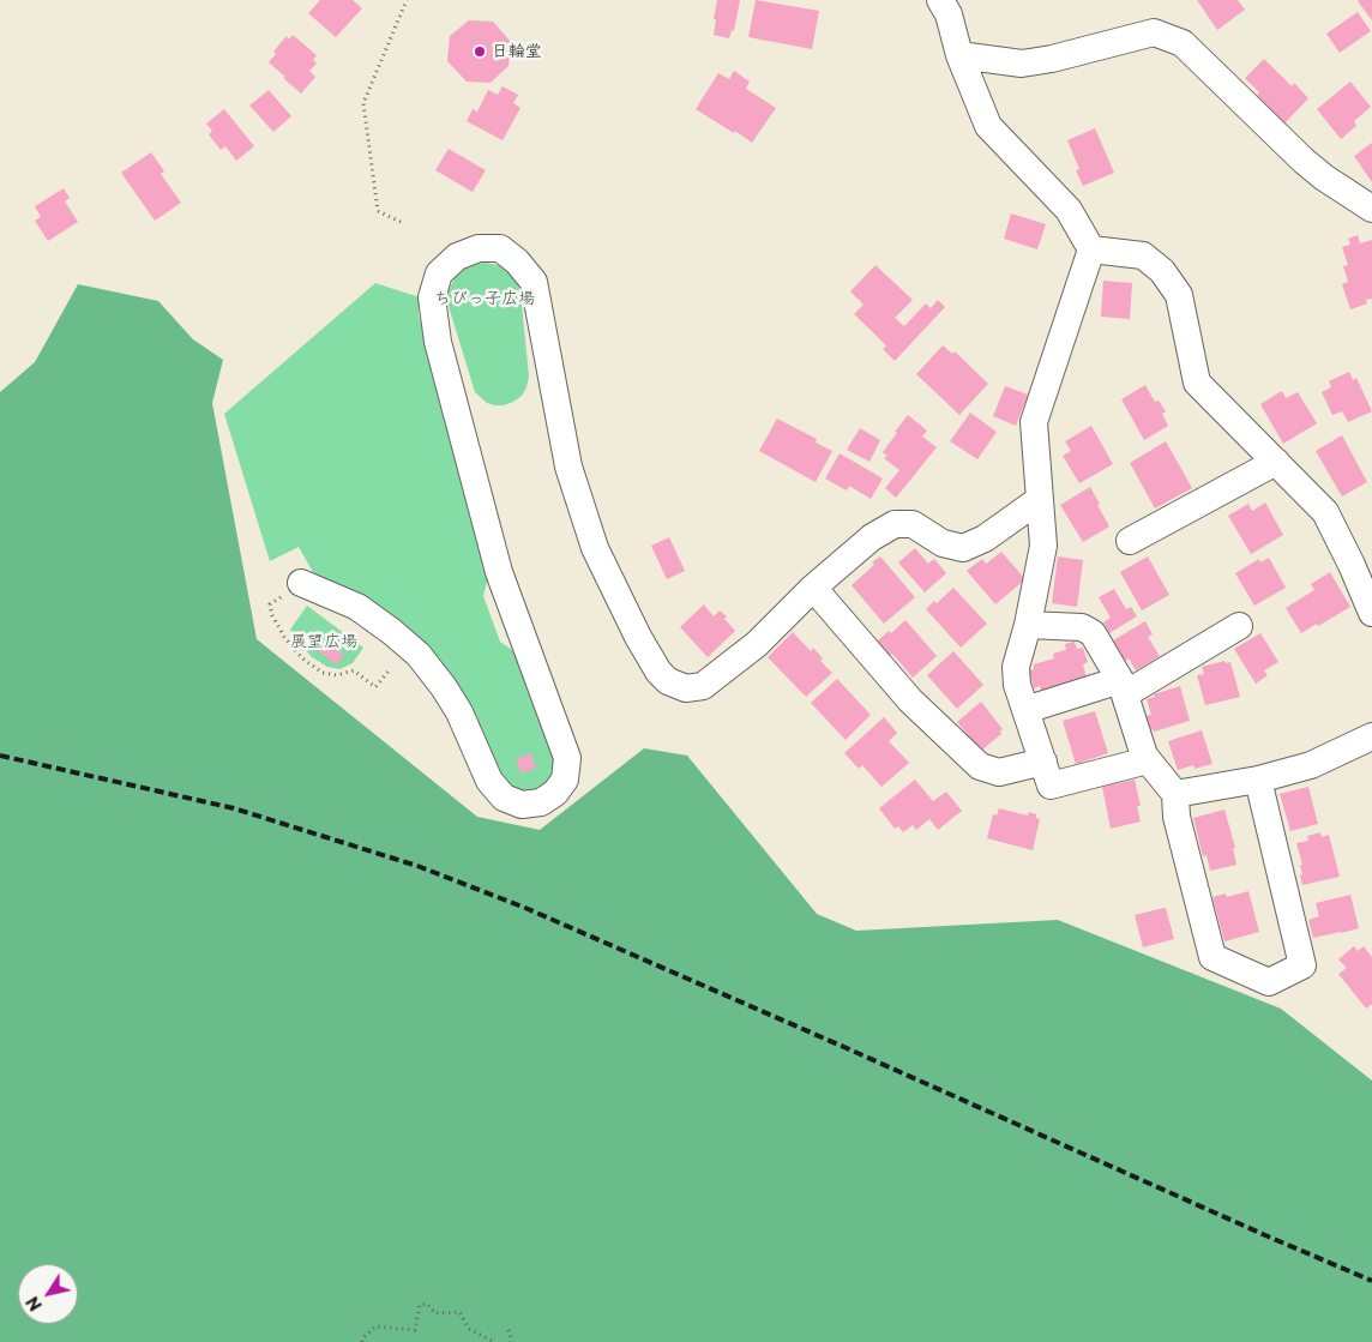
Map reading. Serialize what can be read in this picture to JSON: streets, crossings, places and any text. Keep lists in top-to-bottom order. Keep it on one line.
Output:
{"parks":["ちびっ子広場","展望広場"],"places":["日輪堂"],"north":"bottom left"}
